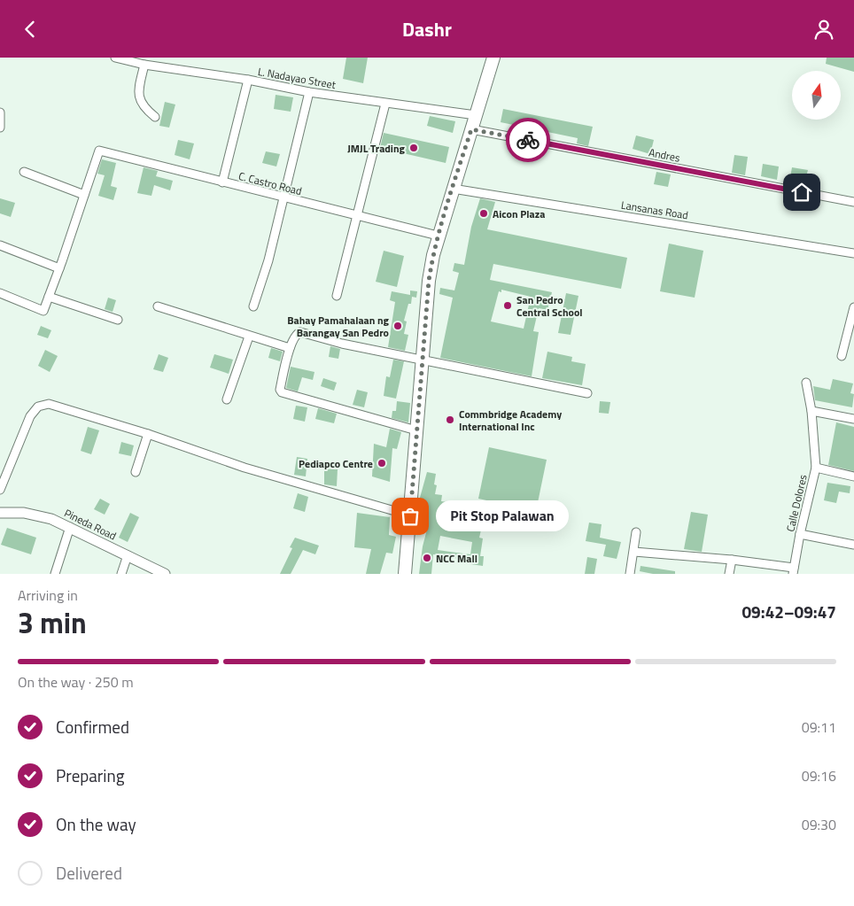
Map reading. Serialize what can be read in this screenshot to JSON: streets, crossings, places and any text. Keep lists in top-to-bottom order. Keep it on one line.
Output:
{"streets":{"street":["L. Nadayao Street","Andres","C. Castro Road","Lansanas Road","Calle Dolores","Pineda Road"]},"places":["JMJL Trading","Aicon Plaza","San Pedro Central School","Bahay Pamahalaan ng Barangay San Pedro","Commbridge Academy International Inc","Pediapco Centre","Pit Stop Palawan","NCC Mall"],"north":"top","page":{"header":"Dashr","bubble":"Pit Stop Palawan","heading":["3 min","Arriving in","09:42–09:47"],"bar":"On the way · 250 m","list":[["Confirmed","09:11"],["Preparing","09:16"],["On the way","09:30"],"Delivered"]}}
